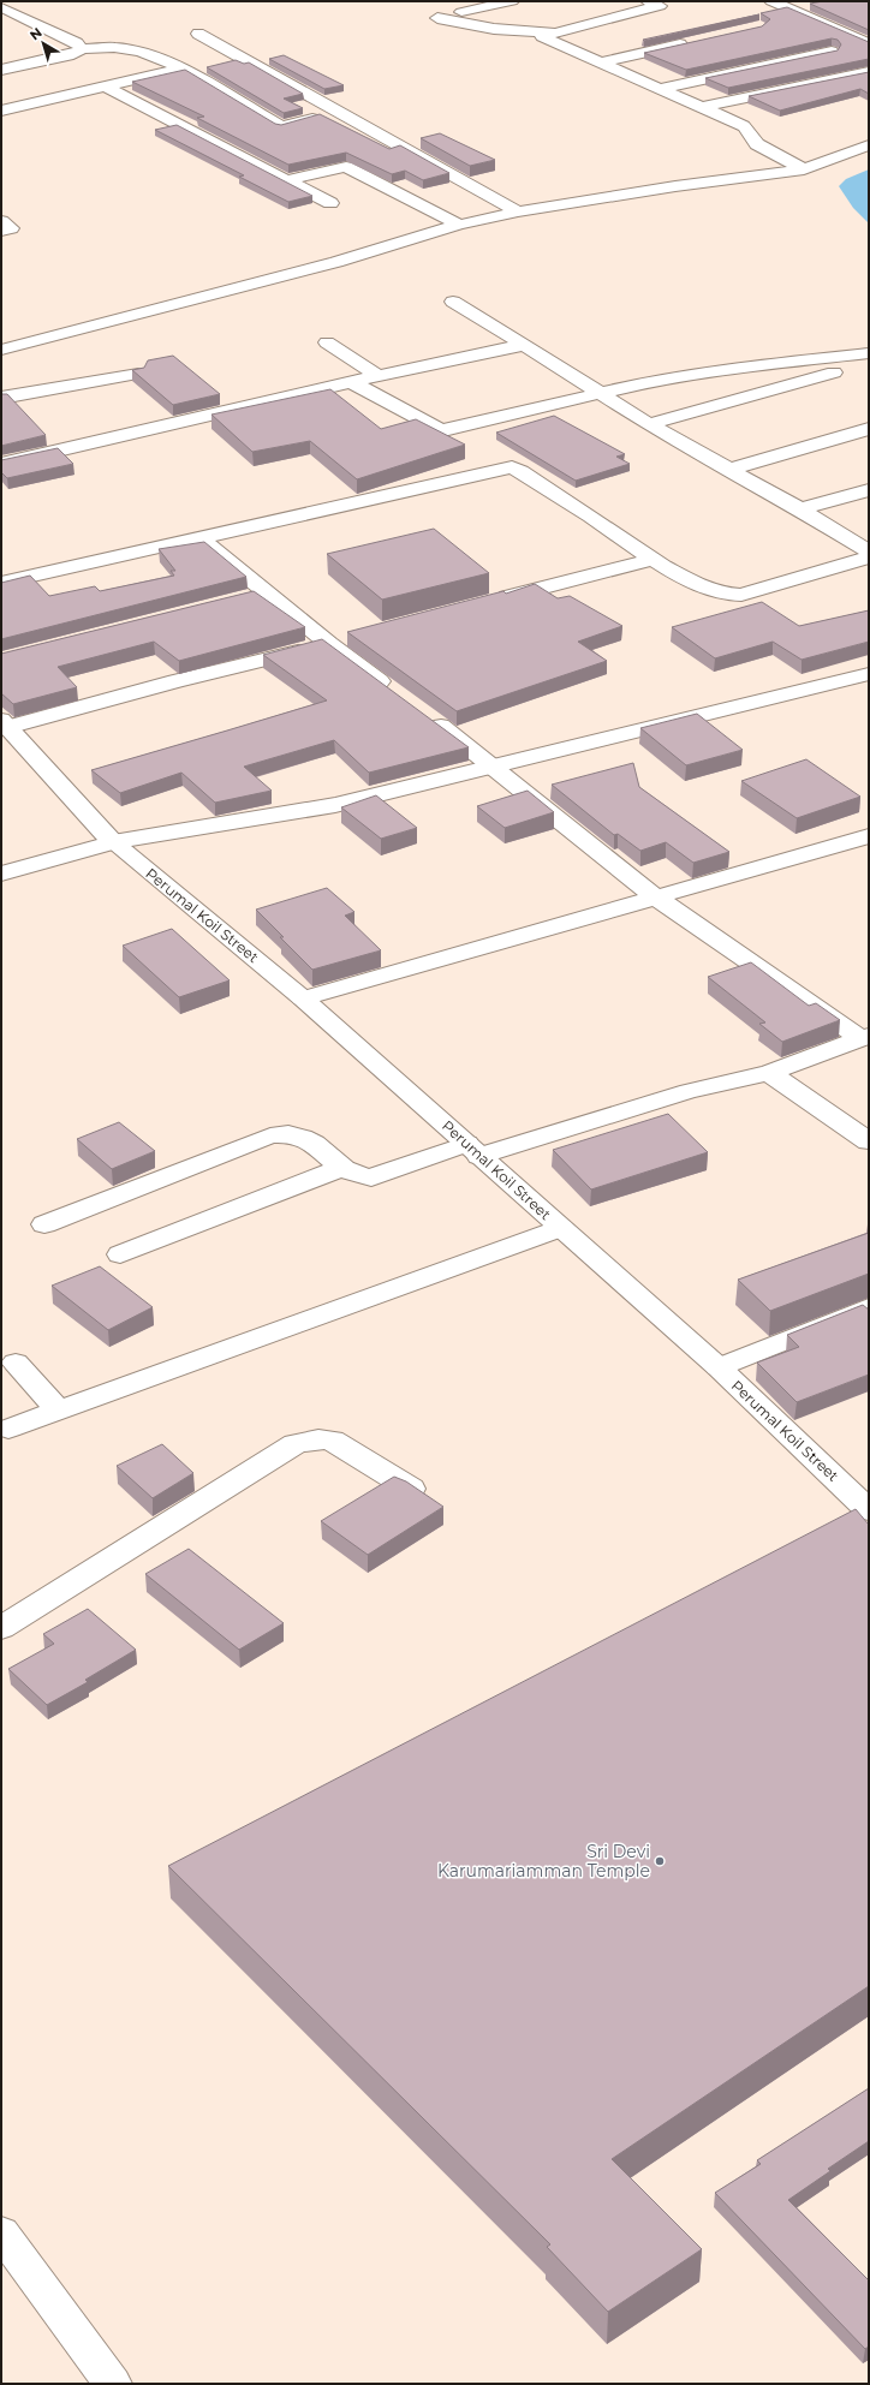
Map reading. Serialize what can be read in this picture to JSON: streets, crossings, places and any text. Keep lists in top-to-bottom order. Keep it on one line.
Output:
{"streets":{"street":["Perumal Koil Street"]},"places":["Sri Devi Karumariamman Temple"],"north":"top left"}
